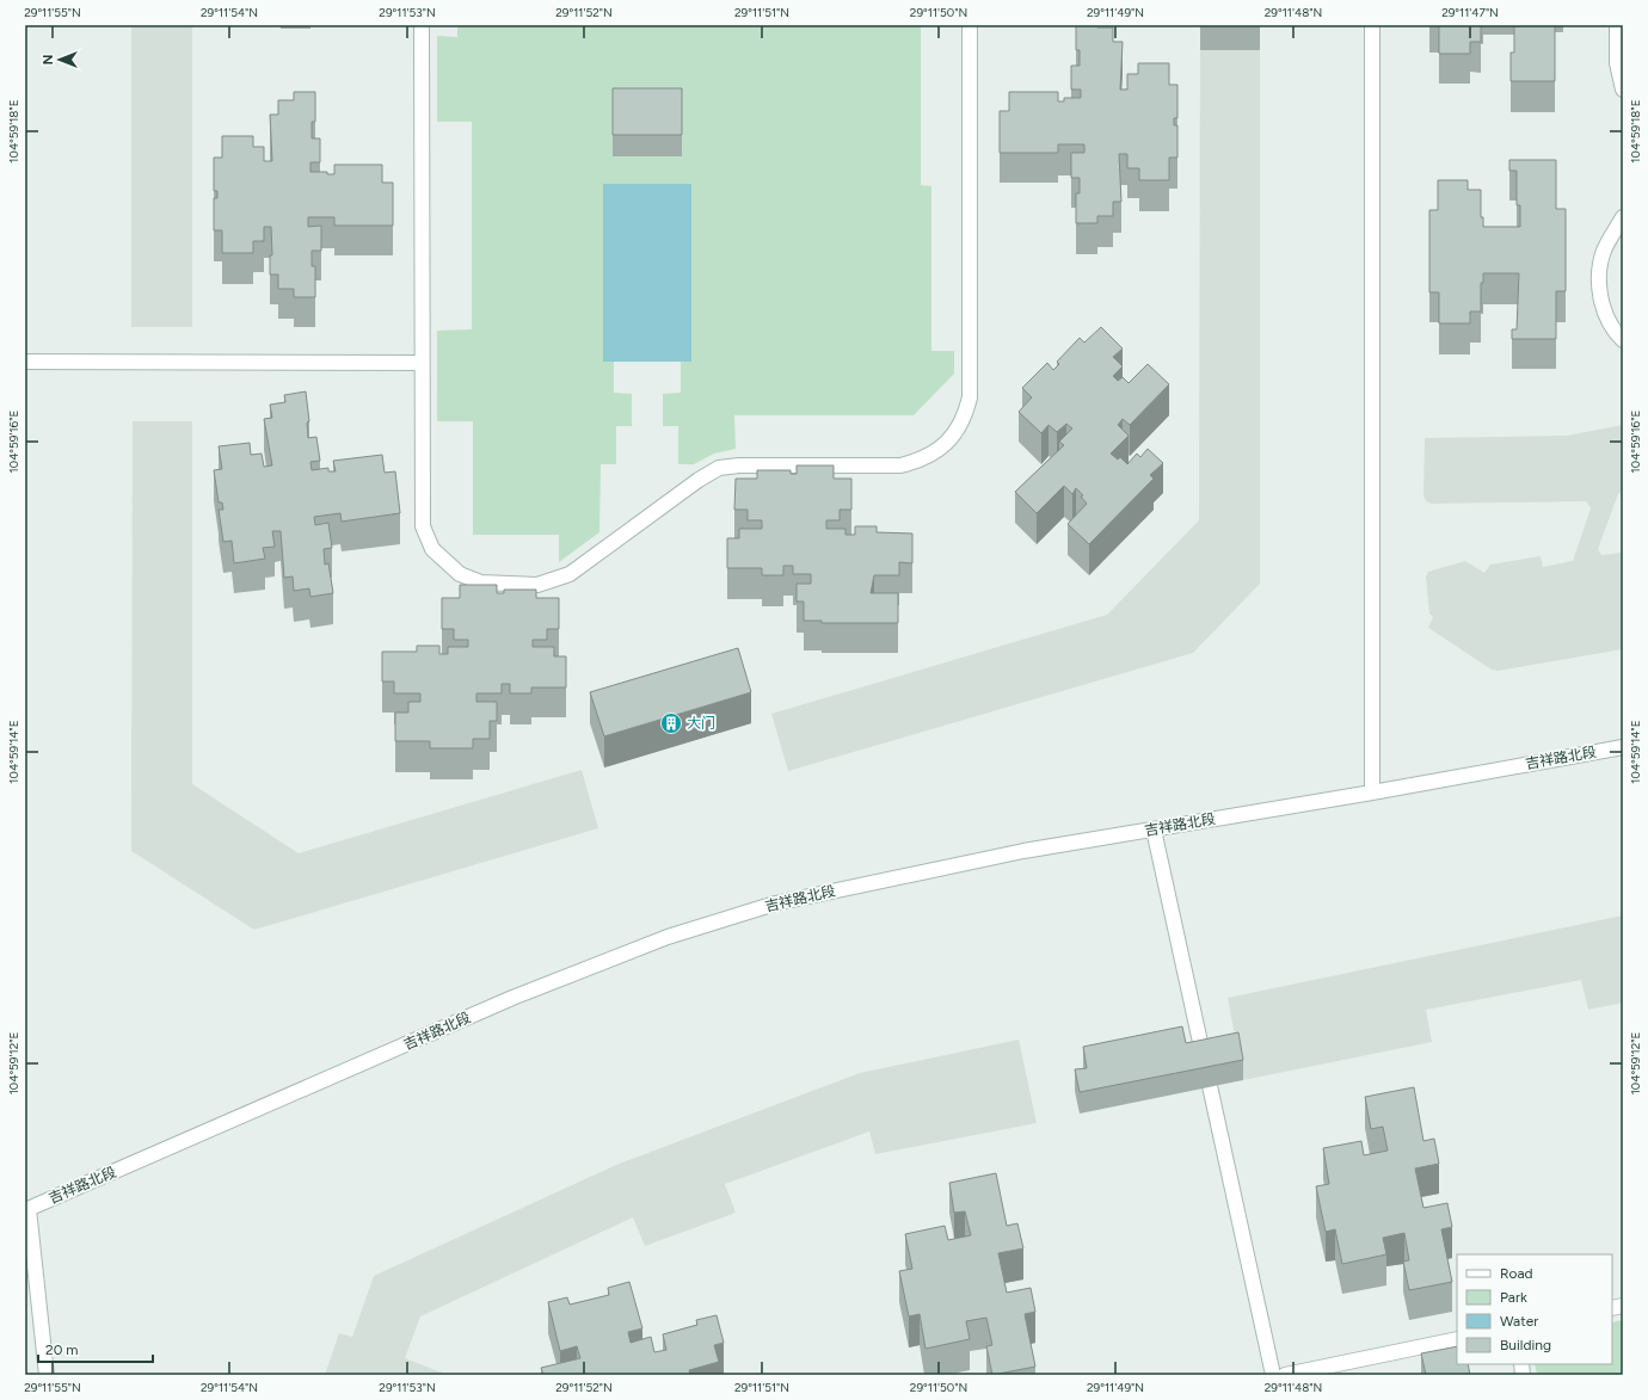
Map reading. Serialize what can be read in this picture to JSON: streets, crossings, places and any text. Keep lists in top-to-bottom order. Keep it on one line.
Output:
{"streets":{"street":["吉祥路北段"]},"places":{"building":["大门"]},"legend":["Road","Park","Water","Building"],"scale_bar":"20 m","north":"left","coordinates":["29°11'55\"N","29°11'54\"N","29°11'53\"N","29°11'52\"N","29°11'51\"N","29°11'50\"N","29°11'49\"N","29°11'48\"N","29°11'47\"N","104°59'18\"E","104°59'16\"E","104°59'14\"E","104°59'12\"E"]}
